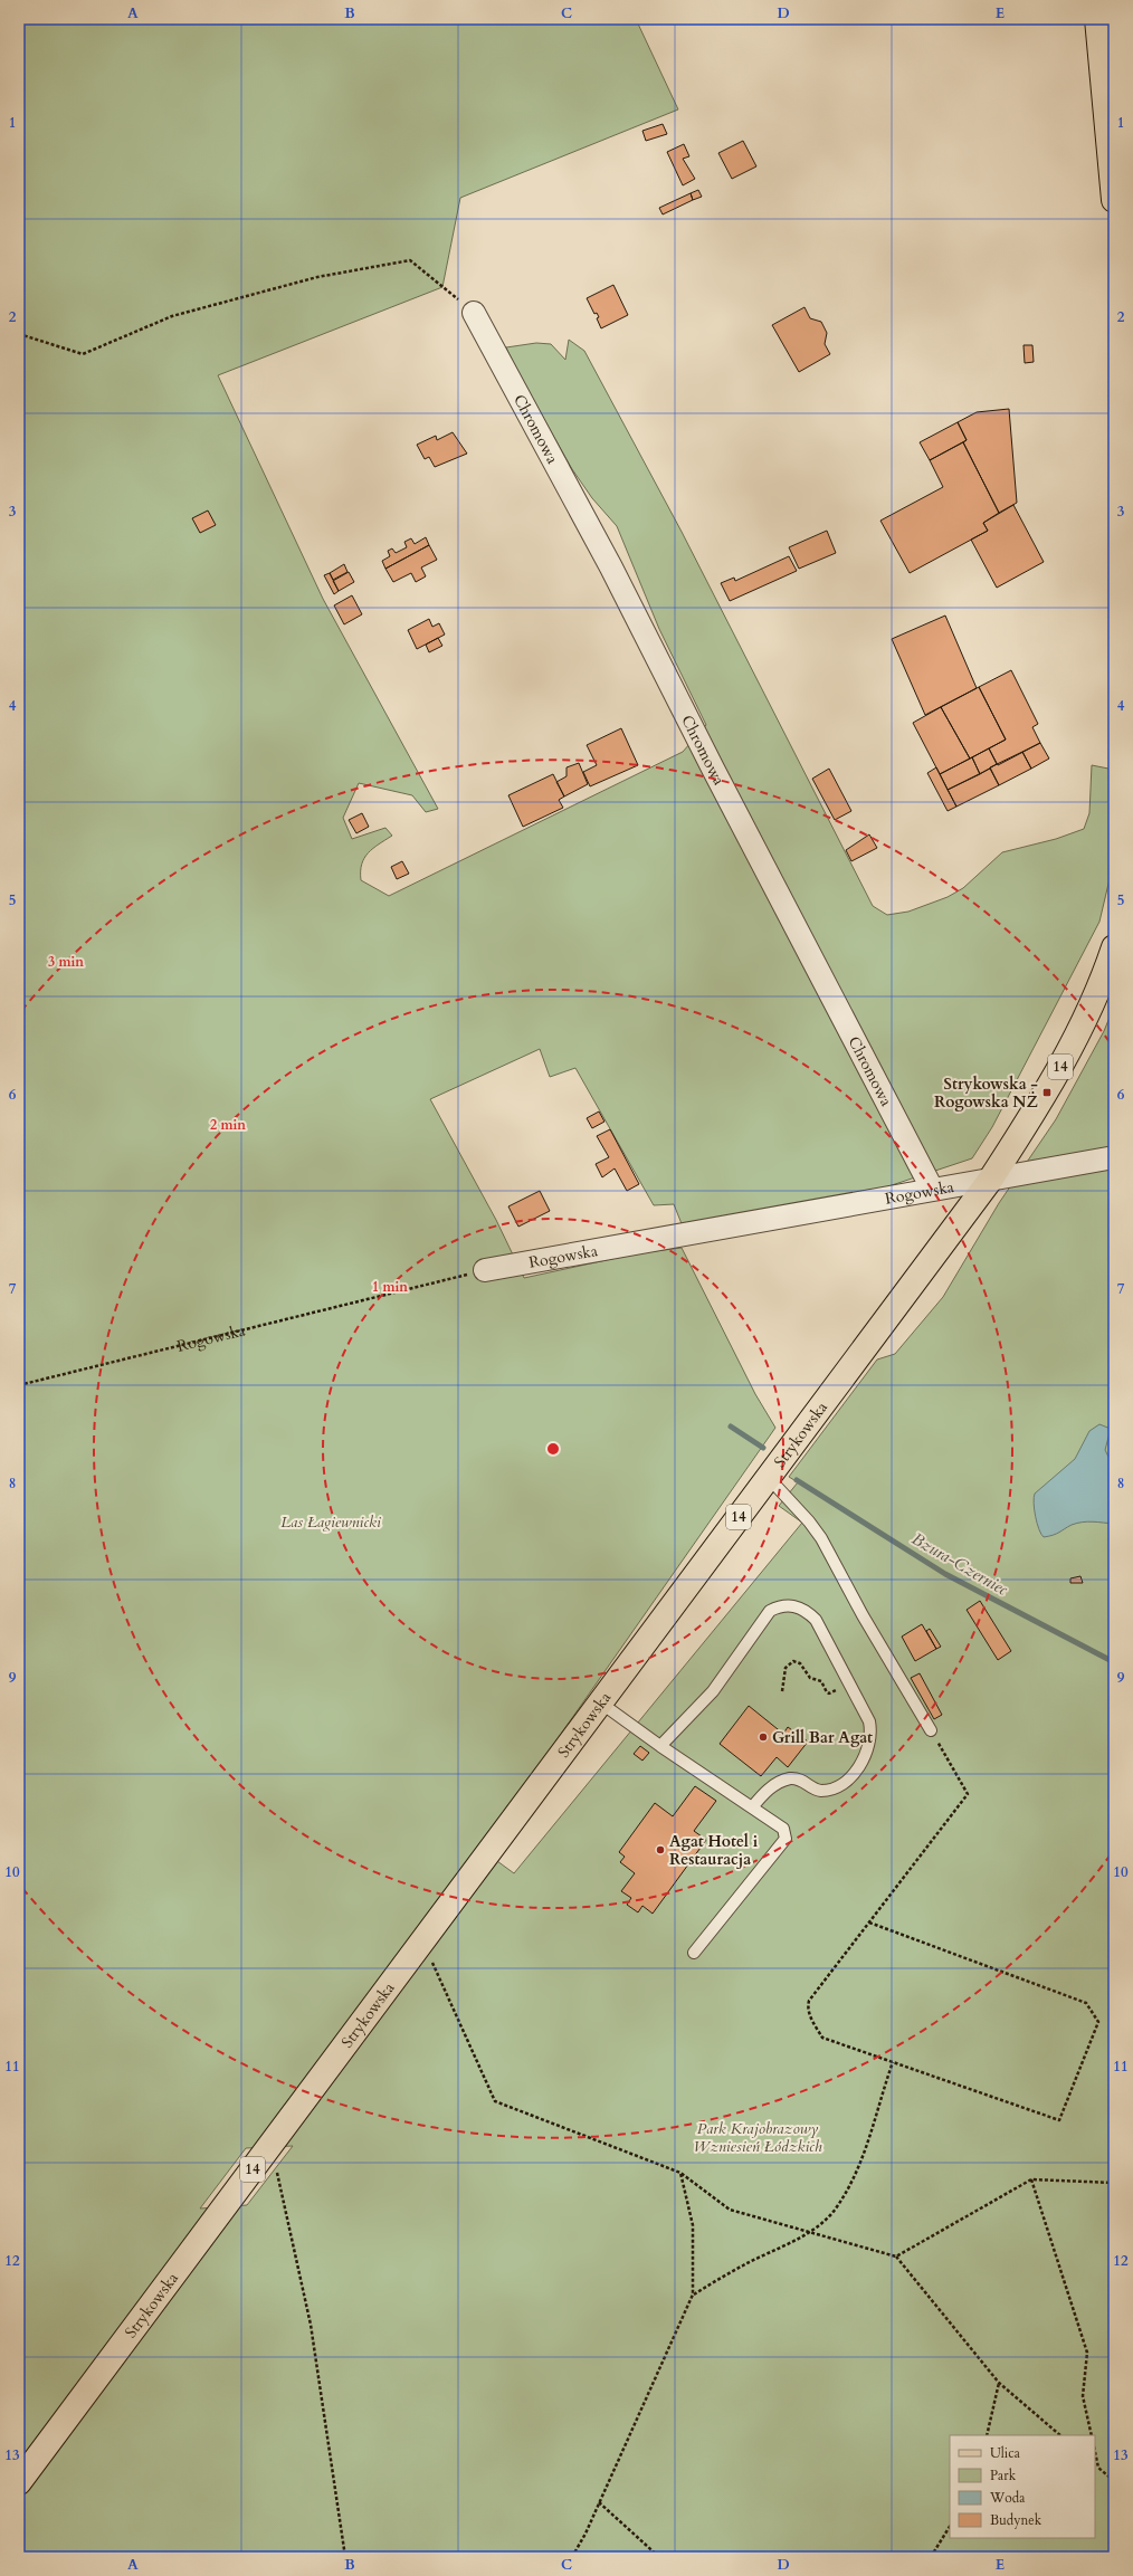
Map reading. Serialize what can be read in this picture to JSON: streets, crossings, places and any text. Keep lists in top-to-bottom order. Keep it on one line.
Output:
{"streets":{"main road":["14","Strykowska"],"street":["Chromowa","Rogowska"]},"crossings":[["Chromowa","Rogowska"],["Rogowska","Strykowska"]],"water":["Bzura-Czerniec"],"parks":["Las Łagiewnicki","Park Krajobrazowy Wzniesień Łódzkich"],"places":{"transit":["Strykowska - Rogowska NŻ"],"other":["Grill Bar Agat","Agat Hotel i Restauracja"]},"legend":["Ulica","Park","Woda","Budynek"],"grid":{"columns":["A","B","C","D","E"],"rows":["1","2","3","4","5","6","7","8","9","10","11","12","13"]},"rings":["3 min","2 min","1 min"]}
